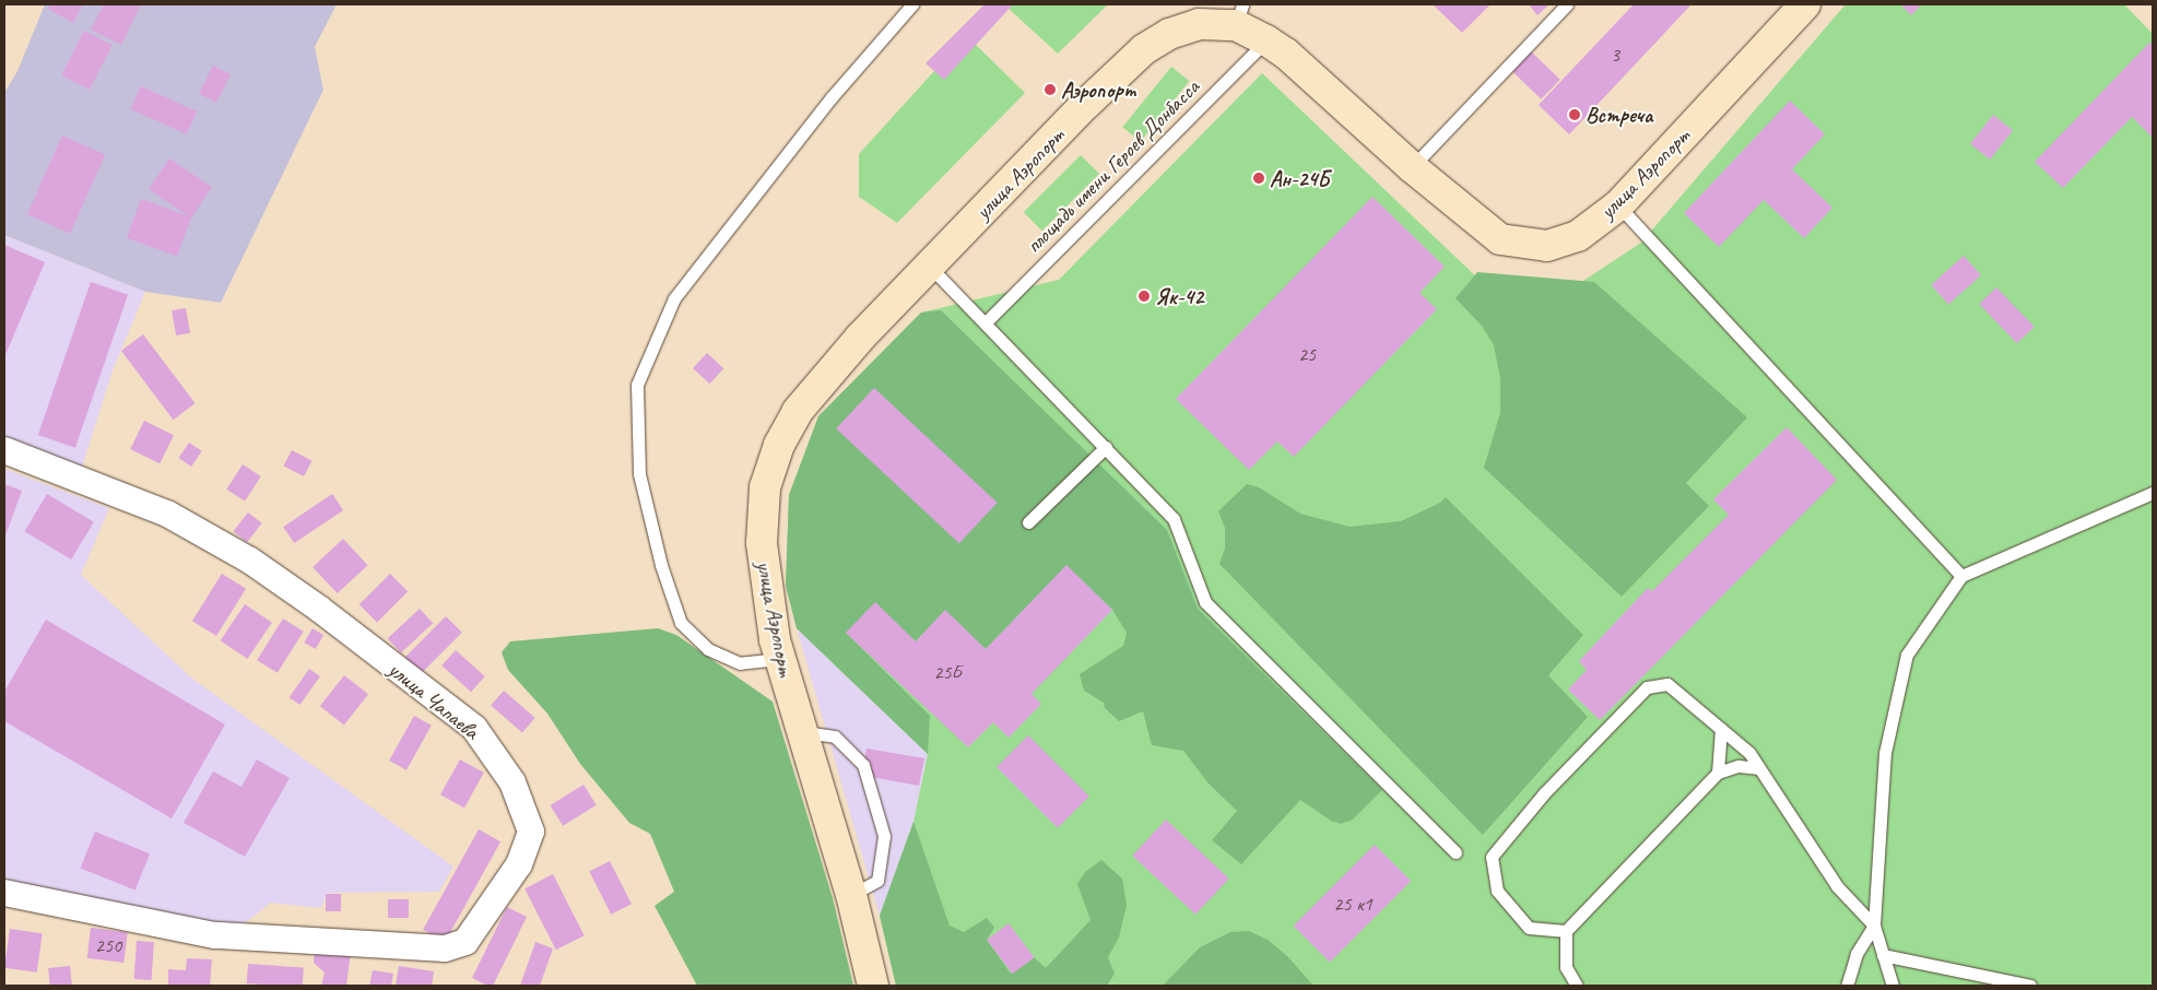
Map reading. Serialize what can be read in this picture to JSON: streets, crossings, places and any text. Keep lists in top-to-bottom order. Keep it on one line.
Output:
{"streets":{"main road":["улица Аэропорт"],"street":["улица Чапаева"],"lane":["площадь имени Героев Донбасса"]},"crossings":[["площадь имени Героев Донбасса","улица Аэропорт"]],"places":["Аэропорт","Встреча","Ан-24Б","Як-42"],"house_numbers":["3","25","25Б","25 к1","250"]}
